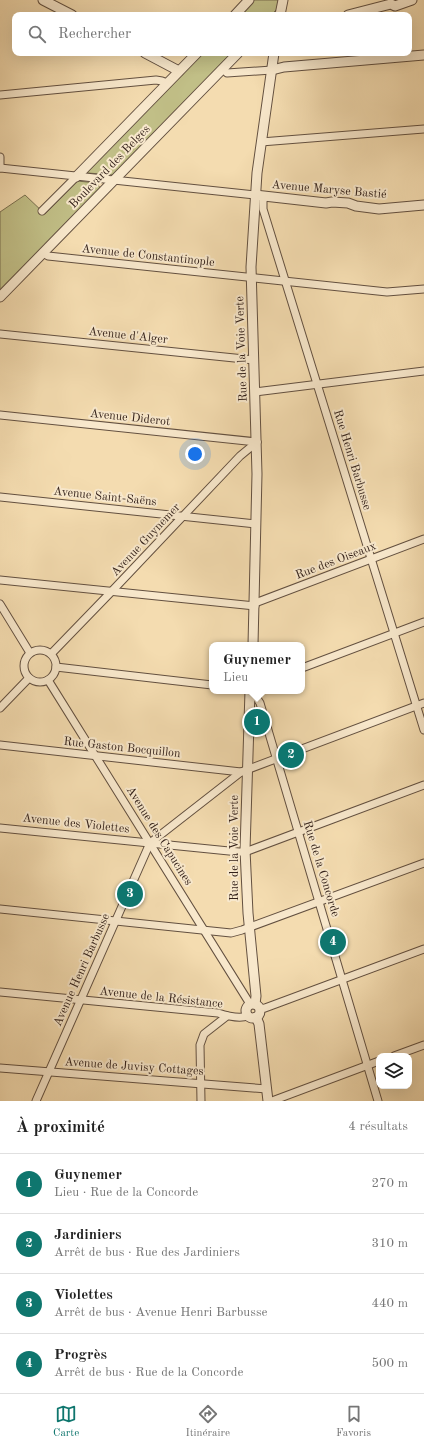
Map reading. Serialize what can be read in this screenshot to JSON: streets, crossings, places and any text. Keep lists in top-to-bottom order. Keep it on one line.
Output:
{"streets":{"street":["Boulevard des Belges","Avenue Maryse Bastié","Avenue de Constantinople","Avenue d'Alger","Rue de la Voie Verte","Avenue Diderot","Rue Henri Barbusse","Avenue Saint-Saëns","Avenue Guynemer","Rue des Oiseaux","Rue Gaston Bocquillon","Avenue des Violettes","Avenue des Capucines","Rue de la Concorde","Avenue Henri Barbusse","Avenue de la Résistance","Avenue de Juvisy Cottages"]},"crossings":[["Boulevard des Belges","Avenue de Constantinople"],["Avenue Maryse Bastié","Rue de la Voie Verte"],["Avenue Maryse Bastié","Rue Henri Barbusse"],["Avenue de Constantinople","Rue de la Voie Verte"],["Avenue de Constantinople","Rue Henri Barbusse"],["Avenue d'Alger","Rue de la Voie Verte"],["Rue de la Voie Verte","Avenue Diderot"],["Rue de la Voie Verte","Avenue Saint-Saëns"],["Rue de la Voie Verte","Avenue Guynemer"],["Rue de la Voie Verte","Rue des Oiseaux"],["Rue de la Voie Verte","Rue Gaston Bocquillon"],["Rue de la Voie Verte","Avenue des Violettes"],["Rue de la Voie Verte","Avenue des Capucines"],["Rue de la Voie Verte","Avenue Henri Barbusse"],["Rue de la Voie Verte","Avenue de la Résistance"],["Rue de la Voie Verte","Avenue de Juvisy Cottages"],["Avenue Diderot","Avenue Guynemer"],["Rue Henri Barbusse","Rue des Oiseaux"],["Avenue Saint-Saëns","Avenue Guynemer"],["Avenue Guynemer","Avenue des Capucines"],["Rue Gaston Bocquillon","Avenue des Capucines"],["Rue Gaston Bocquillon","Avenue Henri Barbusse"],["Avenue des Violettes","Avenue des Capucines"],["Avenue des Violettes","Avenue Henri Barbusse"],["Avenue des Capucines","Avenue Henri Barbusse"],["Avenue des Capucines","Avenue de la Résistance"],["Rue de la Concorde","Avenue de la Résistance"],["Avenue Henri Barbusse","Avenue de la Résistance"],["Avenue Henri Barbusse","Avenue de Juvisy Cottages"]],"page":{"search":"Rechercher","popup":["Guynemer","Lieu"],"pins":["1","2","3","4"],"heading":["À proximité","4 résultats"],"list":[{"mark":"1","name":"Guynemer","note":"Lieu · Rue de la Concorde","value":"270 m"},{"mark":"2","name":"Jardiniers","note":"Arrêt de bus · Rue des Jardiniers","value":"310 m"},{"mark":"3","name":"Violettes","note":"Arrêt de bus · Avenue Henri Barbusse","value":"440 m"},{"mark":"4","name":"Progrès","note":"Arrêt de bus · Rue de la Concorde","value":"500 m"}],"nav":["Carte","Itinéraire","Favoris"]}}
